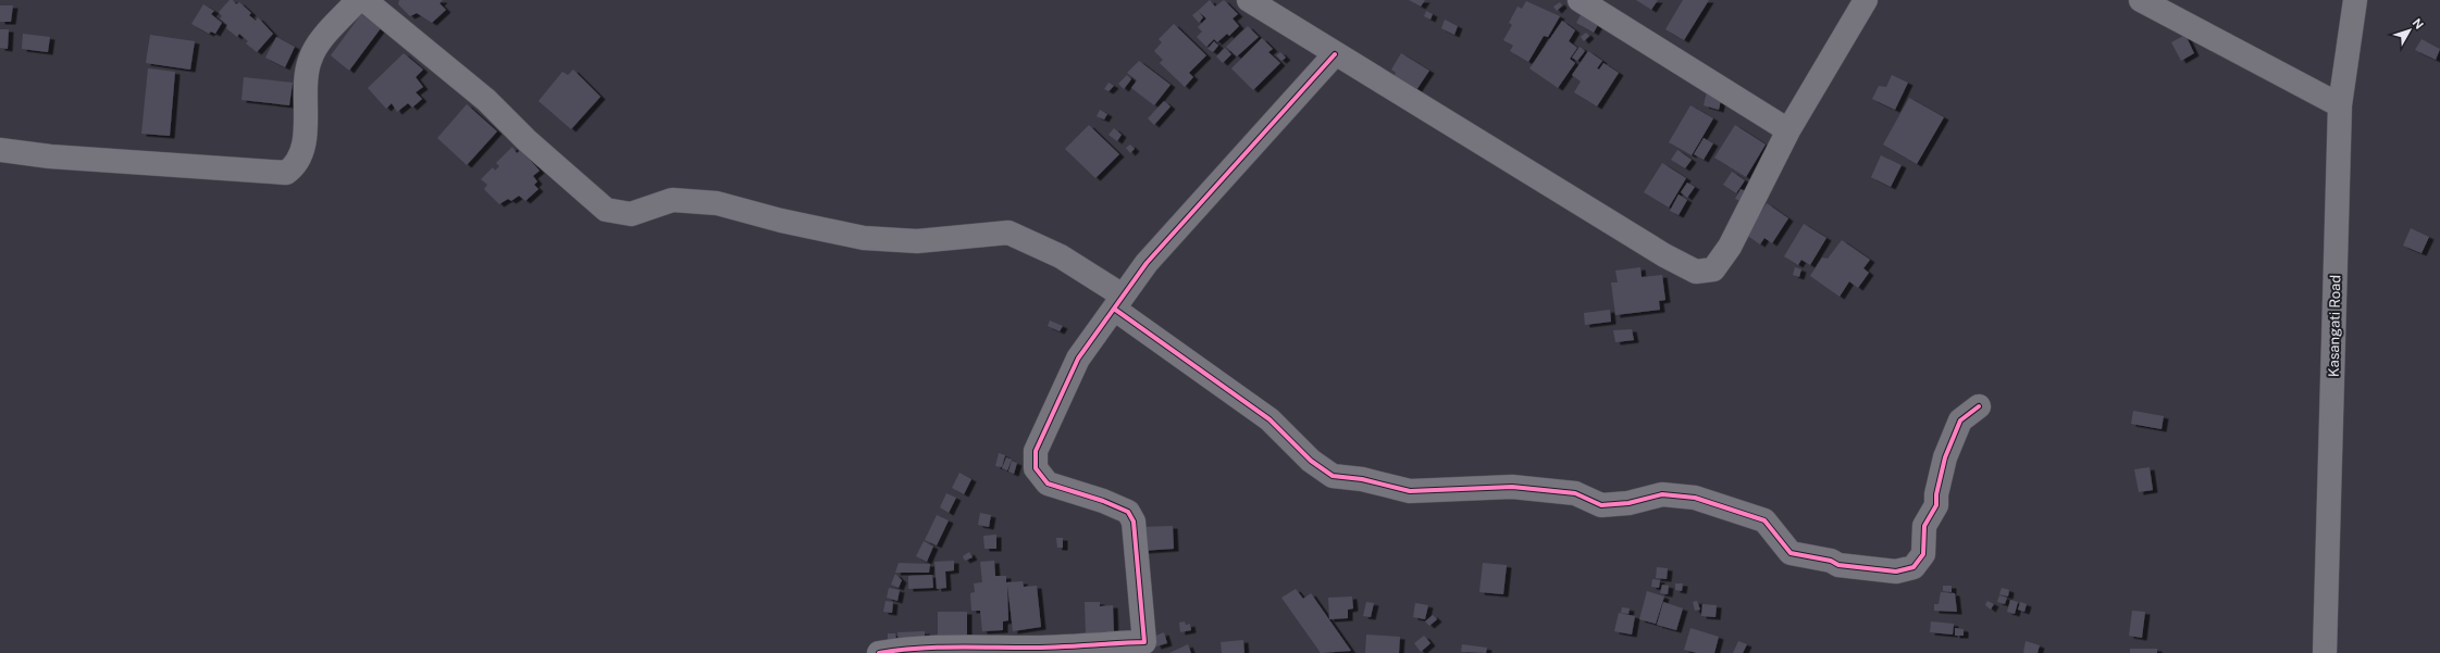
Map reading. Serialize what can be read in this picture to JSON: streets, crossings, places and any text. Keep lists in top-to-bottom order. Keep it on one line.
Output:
{"streets":{"street":["Kasangati Road"]},"north":"top right"}
